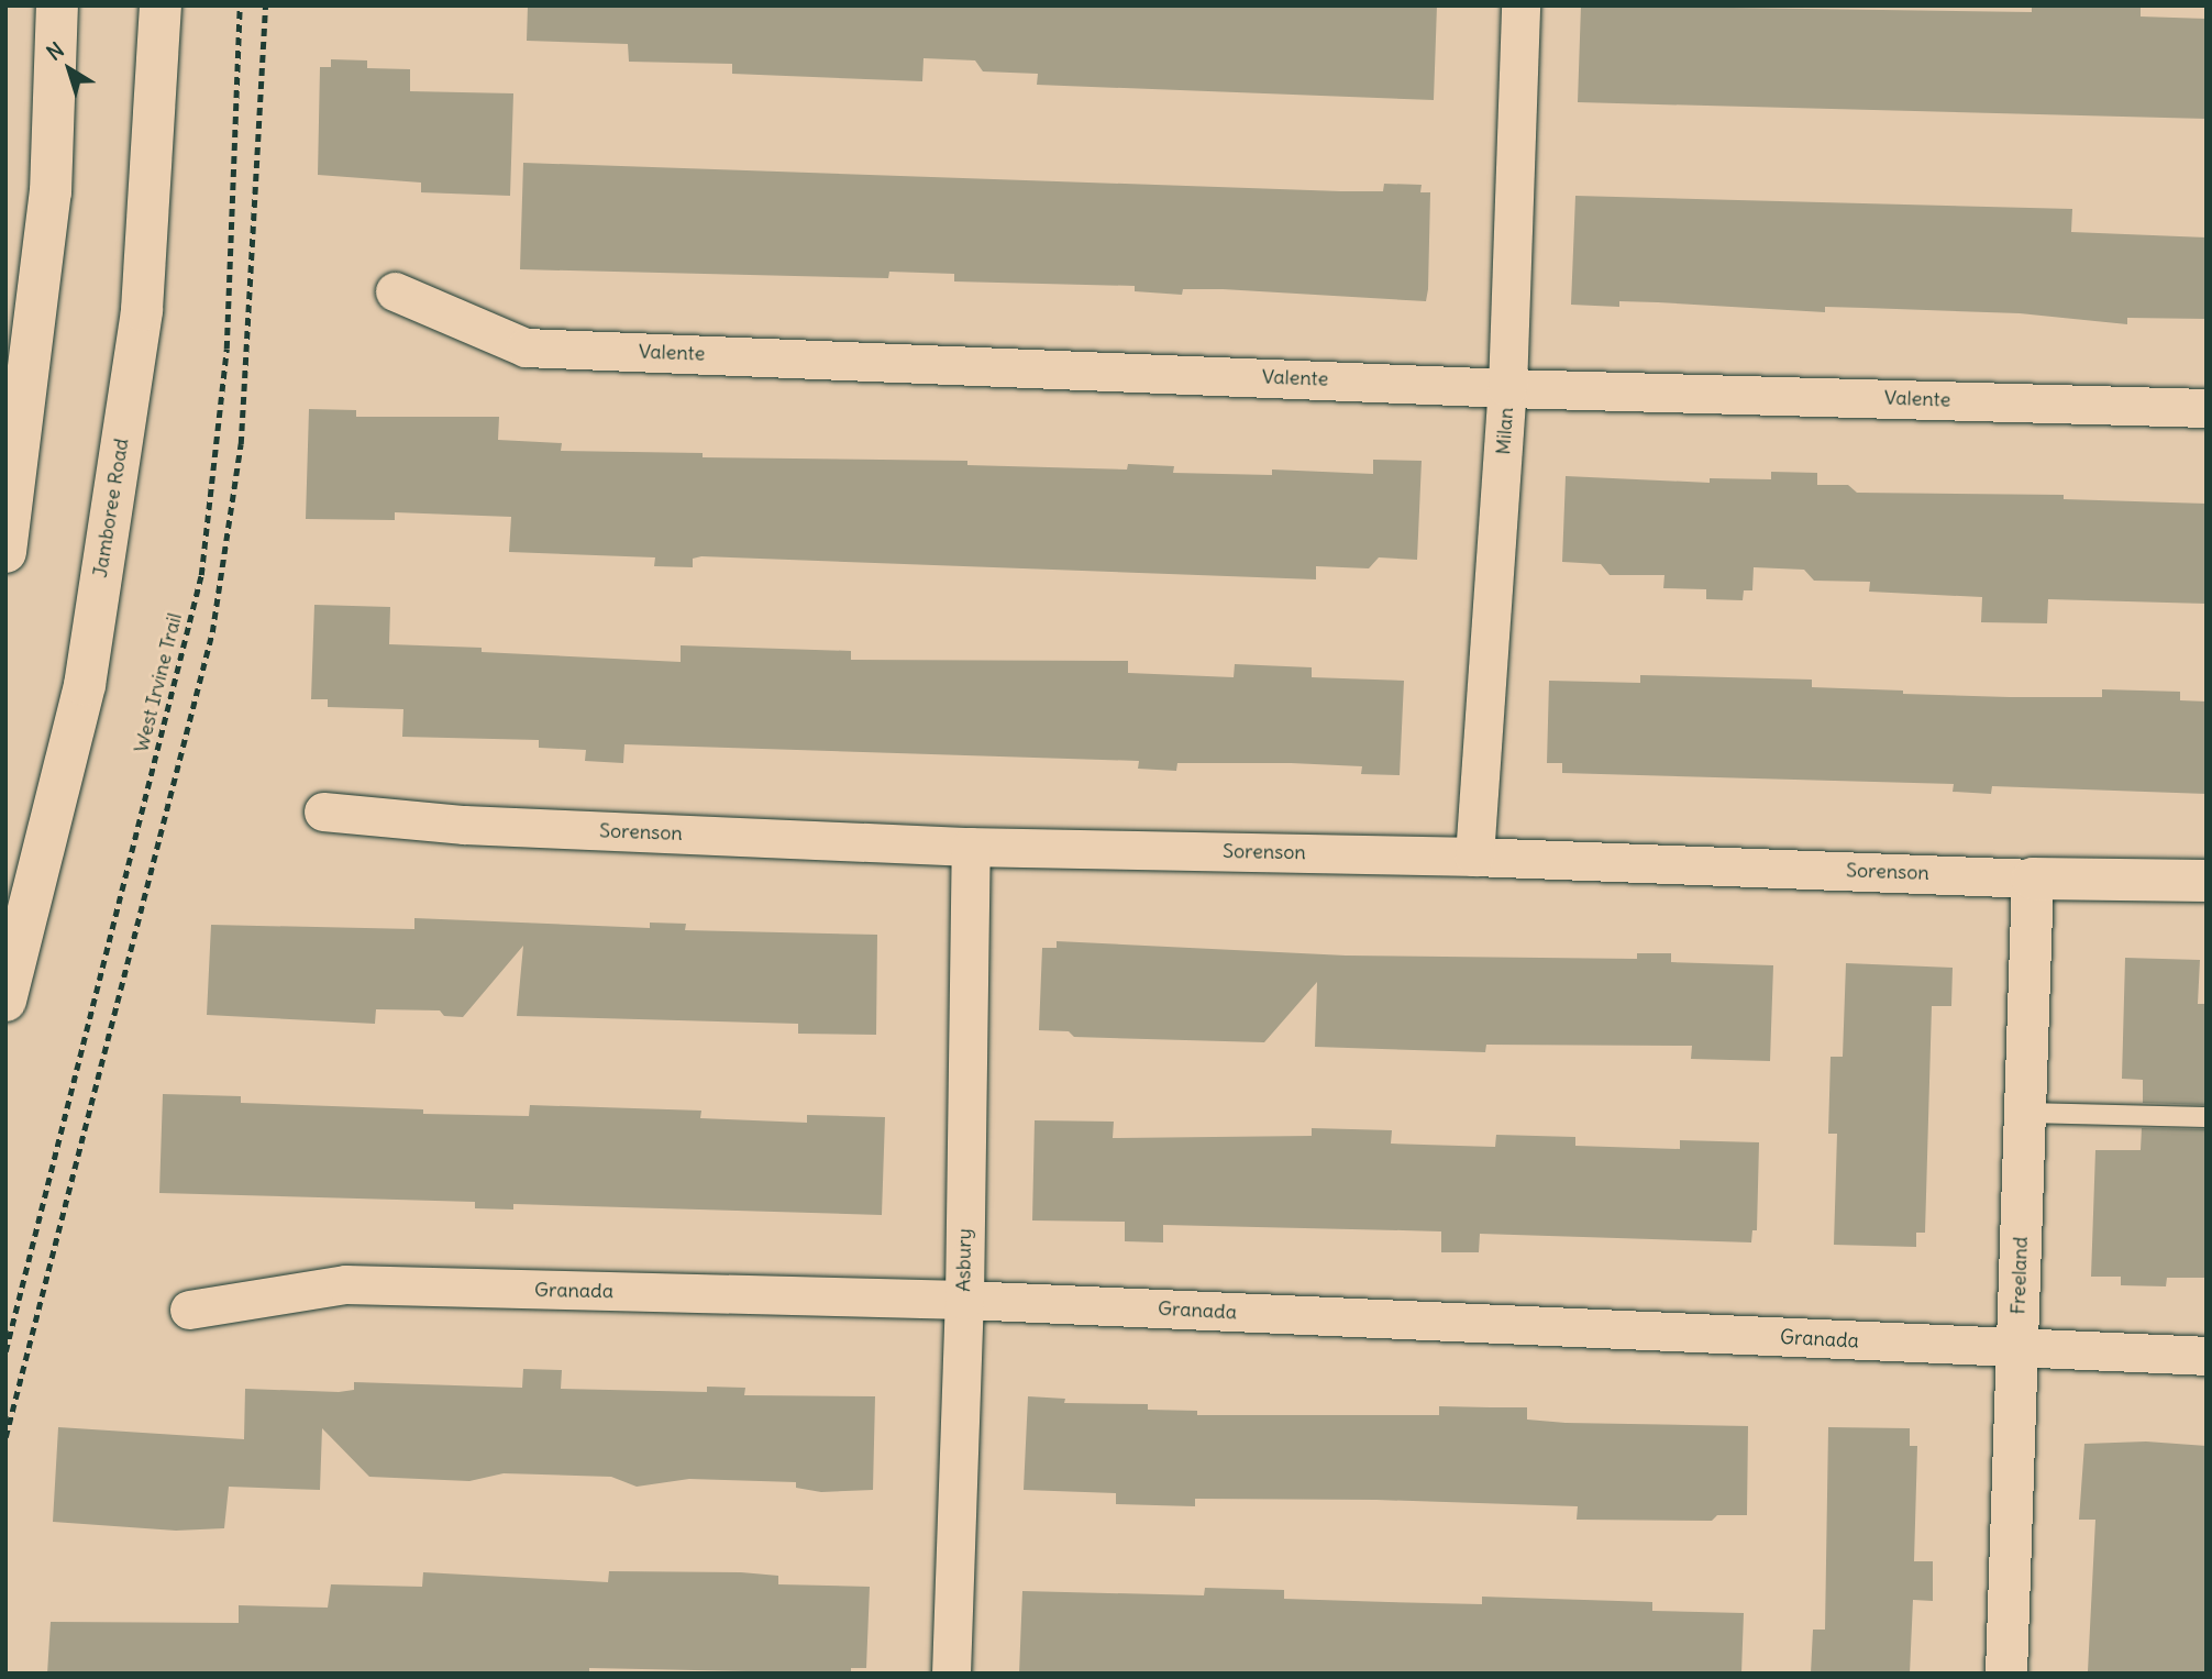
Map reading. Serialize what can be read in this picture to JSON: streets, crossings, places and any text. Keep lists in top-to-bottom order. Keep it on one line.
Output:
{"streets":{"main road":["Jamboree Road","Sorenson","Freeland"],"street":["Valente","Milan","Asbury","Granada"],"path":["West Irvine Trail"]},"crossings":[["Valente","Milan"],["Milan","Sorenson"],["Sorenson","Asbury"],["Sorenson","Freeland"],["Asbury","Granada"],["Freeland","Granada"]],"north":"top left"}
